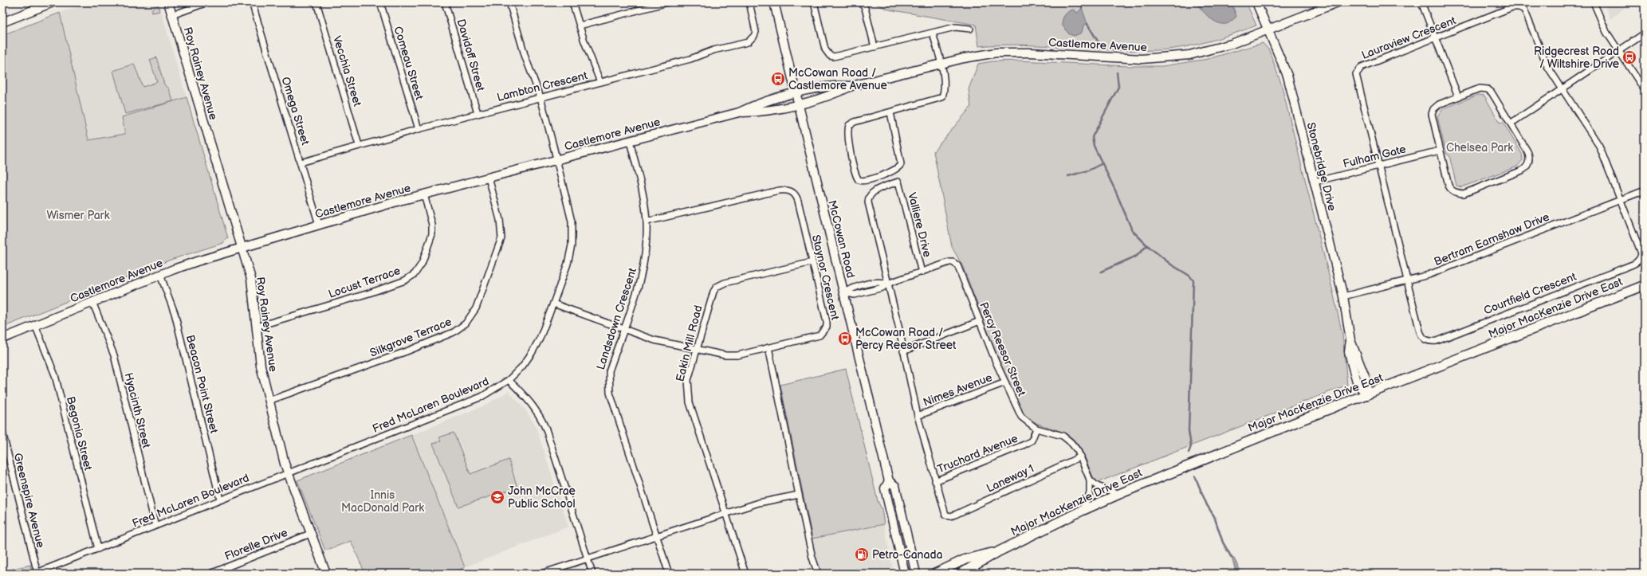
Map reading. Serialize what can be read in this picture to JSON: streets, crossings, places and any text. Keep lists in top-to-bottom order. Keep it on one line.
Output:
{"streets":{"main road":["Major MacKenzie Drive East"],"street":["Lauraview Crescent","Castlemore Avenue","Davidoff Street","Comeau Street","Vecchia Street","Roy Rainey Avenue","Lambton Crescent","Omega Street","Fulham Gate","Stonebridge Drive","Valliere Drive","McCowan Road","Bertram Earnshaw Drive","Staynor Crescent","Locust Terrace","Courtfield Crescent","Landsdown Crescent","Silkgrove Terrace","Eakin Mill Road","Percy Reesor Street","Beacon Point Street","Nimes Avenue","Fred McLaren Boulevard","Hyacinth Street","Begonia Street","Truchard Avenue","Laneway 1","Greenspire Avenue","Florelle Drive"]},"crossings":[["Lauraview Crescent","Fulham Gate"],["Lauraview Crescent","Bertram Earnshaw Drive"],["Lauraview Crescent","Courtfield Crescent"],["Castlemore Avenue","Roy Rainey Avenue"],["Castlemore Avenue","Omega Street"],["Castlemore Avenue","Stonebridge Drive"],["Castlemore Avenue","McCowan Road"],["Castlemore Avenue","Locust Terrace"],["Castlemore Avenue","Landsdown Crescent"],["Castlemore Avenue","Silkgrove Terrace"],["Castlemore Avenue","Beacon Point Street"],["Castlemore Avenue","Fred McLaren Boulevard"],["Castlemore Avenue","Hyacinth Street"],["Castlemore Avenue","Begonia Street"],["Davidoff Street","Lambton Crescent"],["Comeau Street","Lambton Crescent"],["Vecchia Street","Lambton Crescent"],["Roy Rainey Avenue","Locust Terrace"],["Roy Rainey Avenue","Silkgrove Terrace"],["Roy Rainey Avenue","Fred McLaren Boulevard"],["Roy Rainey Avenue","Florelle Drive"],["Lambton Crescent","Omega Street"],["Lambton Crescent","Fred McLaren Boulevard"],["Fulham Gate","Stonebridge Drive"],["Stonebridge Drive","Bertram Earnshaw Drive"],["Stonebridge Drive","Major MacKenzie Drive East"],["Valliere Drive","Percy Reesor Street"],["McCowan Road","Percy Reesor Street"],["Bertram Earnshaw Drive","Courtfield Crescent"],["Staynor Crescent","Landsdown Crescent"],["Staynor Crescent","Eakin Mill Road"],["Staynor Crescent","Fred McLaren Boulevard"],["Major MacKenzie Drive East","Percy Reesor Street"],["Percy Reesor Street","Nimes Avenue"],["Percy Reesor Street","Truchard Avenue"],["Percy Reesor Street","Laneway 1"],["Beacon Point Street","Fred McLaren Boulevard"],["Fred McLaren Boulevard","Hyacinth Street"],["Fred McLaren Boulevard","Begonia Street"],["Fred McLaren Boulevard","Greenspire Avenue"],["Truchard Avenue","Laneway 1"]],"parks":["Chelsea Park","Wismer Park","Innis MacDonald Park"],"places":{"bus stop":["Ridgecrest Road / Wiltshire Drive","McCowan Road / Castlemore Avenue","McCowan Road / Percy Reesor Street"],"school or university":["John McCrae Public School"],"fuel station":["Petro-Canada"]}}
